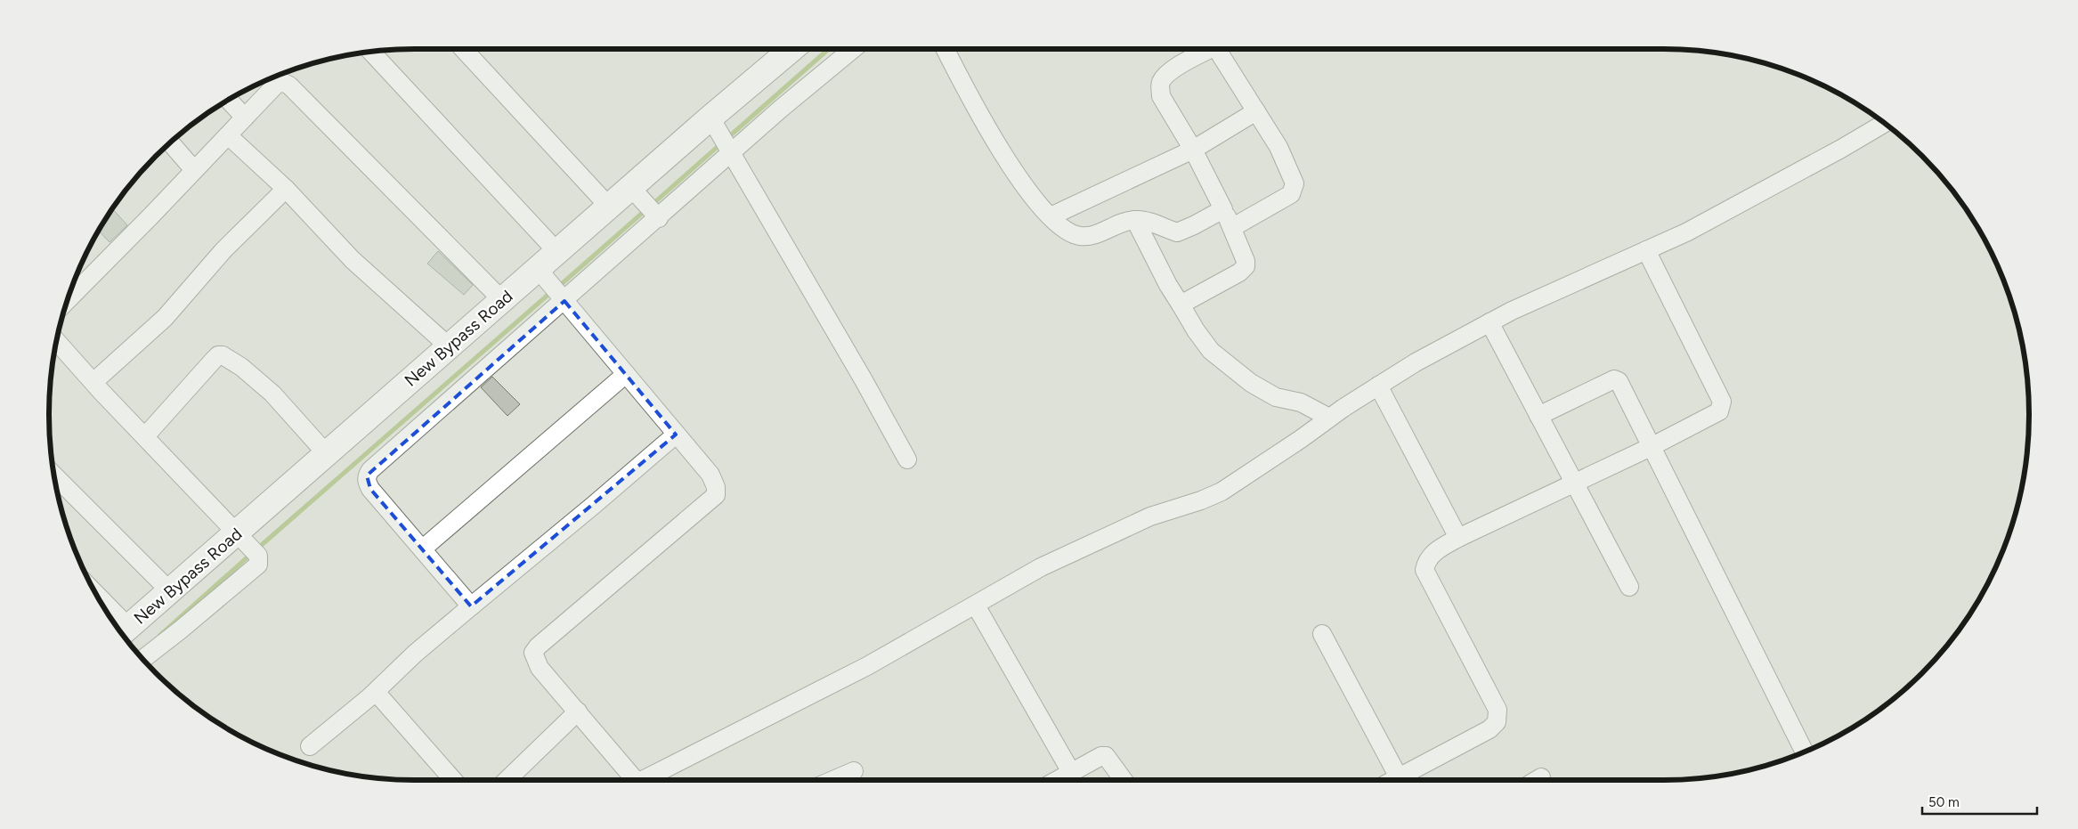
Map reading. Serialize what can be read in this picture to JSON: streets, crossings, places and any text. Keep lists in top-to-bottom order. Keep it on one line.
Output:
{"streets":{"main road":["New Bypass Road"]},"scale_bar":"50 m"}
